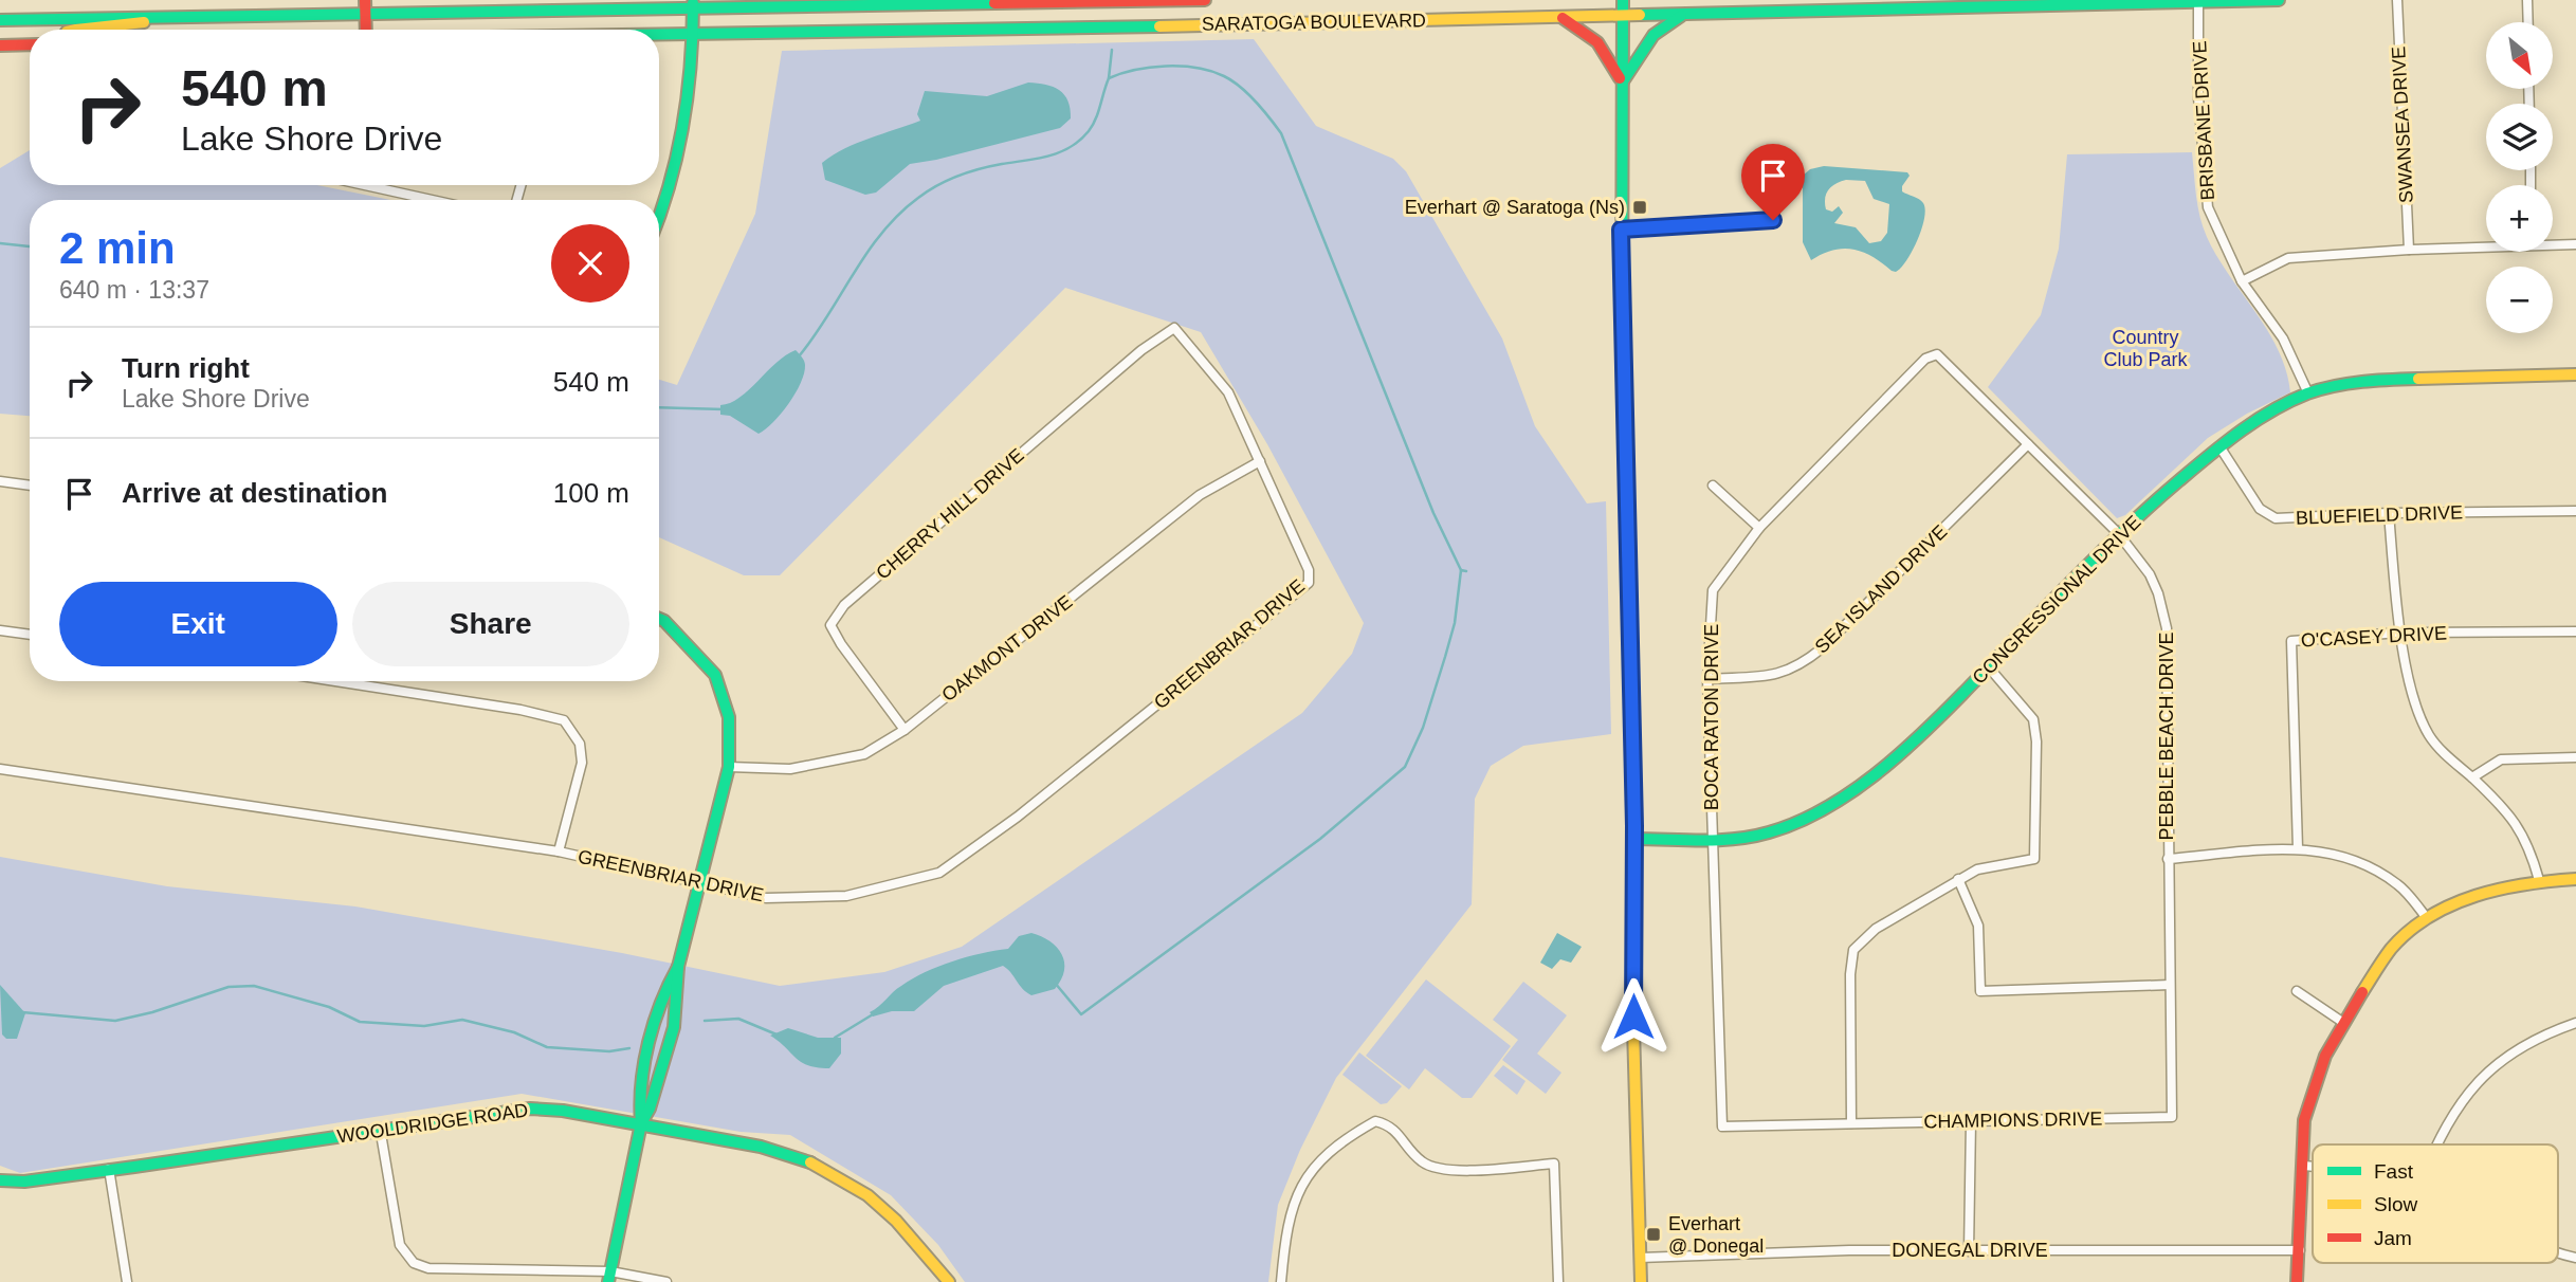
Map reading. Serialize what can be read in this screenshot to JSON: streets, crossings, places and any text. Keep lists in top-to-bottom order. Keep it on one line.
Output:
{"streets":{"main road":["SARATOGA BOULEVARD","CONGRESSIONAL DRIVE","WOOLDRIDGE ROAD"],"street":["BRISBANE DRIVE","SWANSEA DRIVE","CHERRY HILL DRIVE","BLUEFIELD DRIVE","SEA ISLAND DRIVE","O'CASEY DRIVE","GREENBRIAR DRIVE","OAKMONT DRIVE","BOCA RATON DRIVE","PEBBLE BEACH DRIVE","CHAMPIONS DRIVE","DONEGAL DRIVE"]},"crossings":[["SARATOGA BOULEVARD","BRISBANE DRIVE"],["BRISBANE DRIVE","CONGRESSIONAL DRIVE"],["CHERRY HILL DRIVE","GREENBRIAR DRIVE"],["CHERRY HILL DRIVE","OAKMONT DRIVE"],["BLUEFIELD DRIVE","CONGRESSIONAL DRIVE"],["SEA ISLAND DRIVE","BOCA RATON DRIVE"],["SEA ISLAND DRIVE","PEBBLE BEACH DRIVE"],["CONGRESSIONAL DRIVE","BOCA RATON DRIVE"],["CONGRESSIONAL DRIVE","PEBBLE BEACH DRIVE"],["GREENBRIAR DRIVE","OAKMONT DRIVE"],["BOCA RATON DRIVE","PEBBLE BEACH DRIVE"],["BOCA RATON DRIVE","CHAMPIONS DRIVE"],["PEBBLE BEACH DRIVE","CHAMPIONS DRIVE"]],"parks":["Country Club Park"],"places":{"transit":["Everhart @ Saratoga (Ns)","Everhart @ Donegal"]},"legend":["Fast","Slow","Jam"],"north":"bottom right","page":{"map_buttons":["+","−"],"turn":["540 m","Lake Shore Drive"],"heading":["2 min","640 m · 13:37"],"list":[{"name":"Turn right","note":"Lake Shore Drive","value":"540 m"},{"name":"Arrive at destination","value":"100 m"}],"buttons":["Exit","Share"]}}
